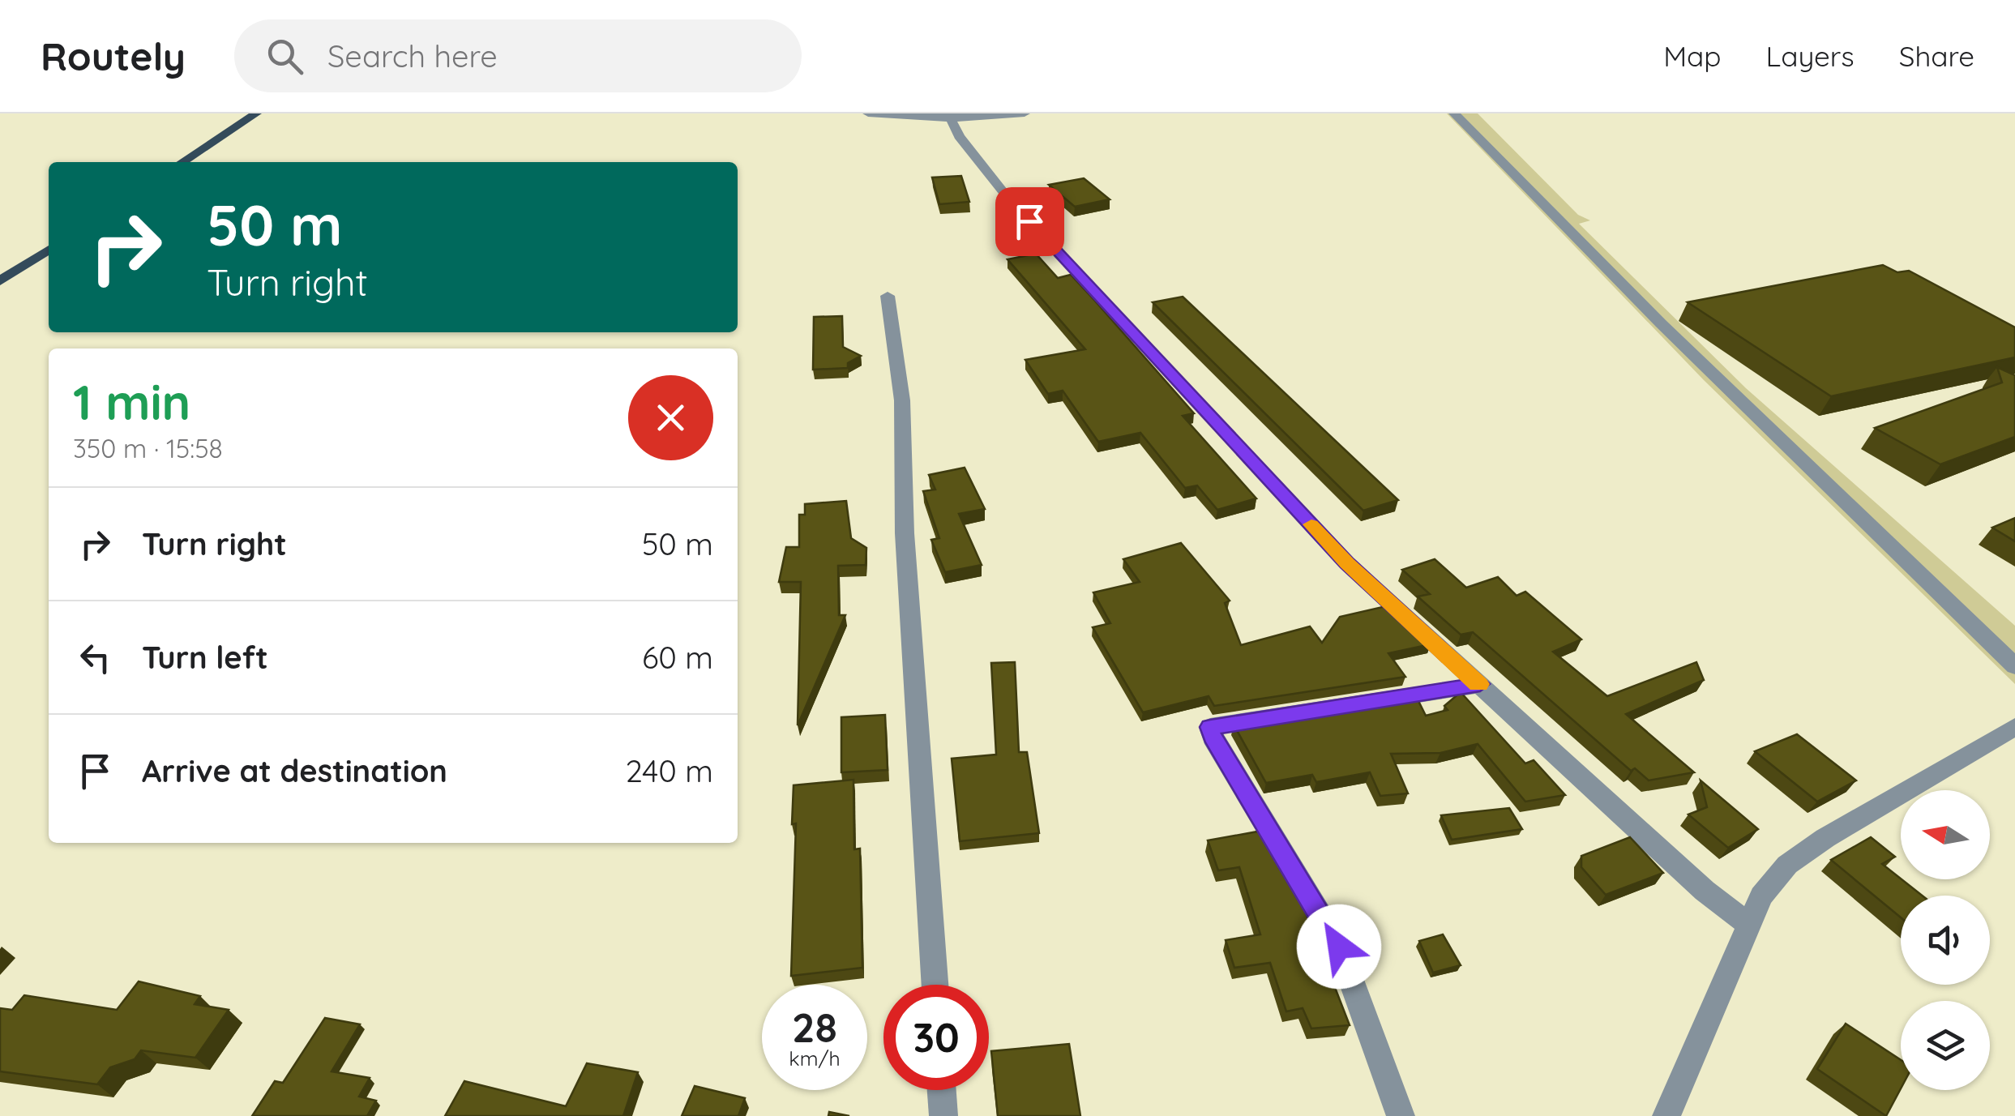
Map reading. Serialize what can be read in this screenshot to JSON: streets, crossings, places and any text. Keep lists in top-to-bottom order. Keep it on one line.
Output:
{"north":"left","page":{"header":"Routely","search":"Search here","nav":["Map","Layers","Share"],"turn":["50 m","Turn right"],"heading":["1 min","350 m · 15:58"],"list":[{"name":"Turn right","value":"50 m"},{"name":"Turn left","value":"60 m"},{"name":"Arrive at destination","value":"240 m"}],"speed":"28 km/h","limit":"30"}}
